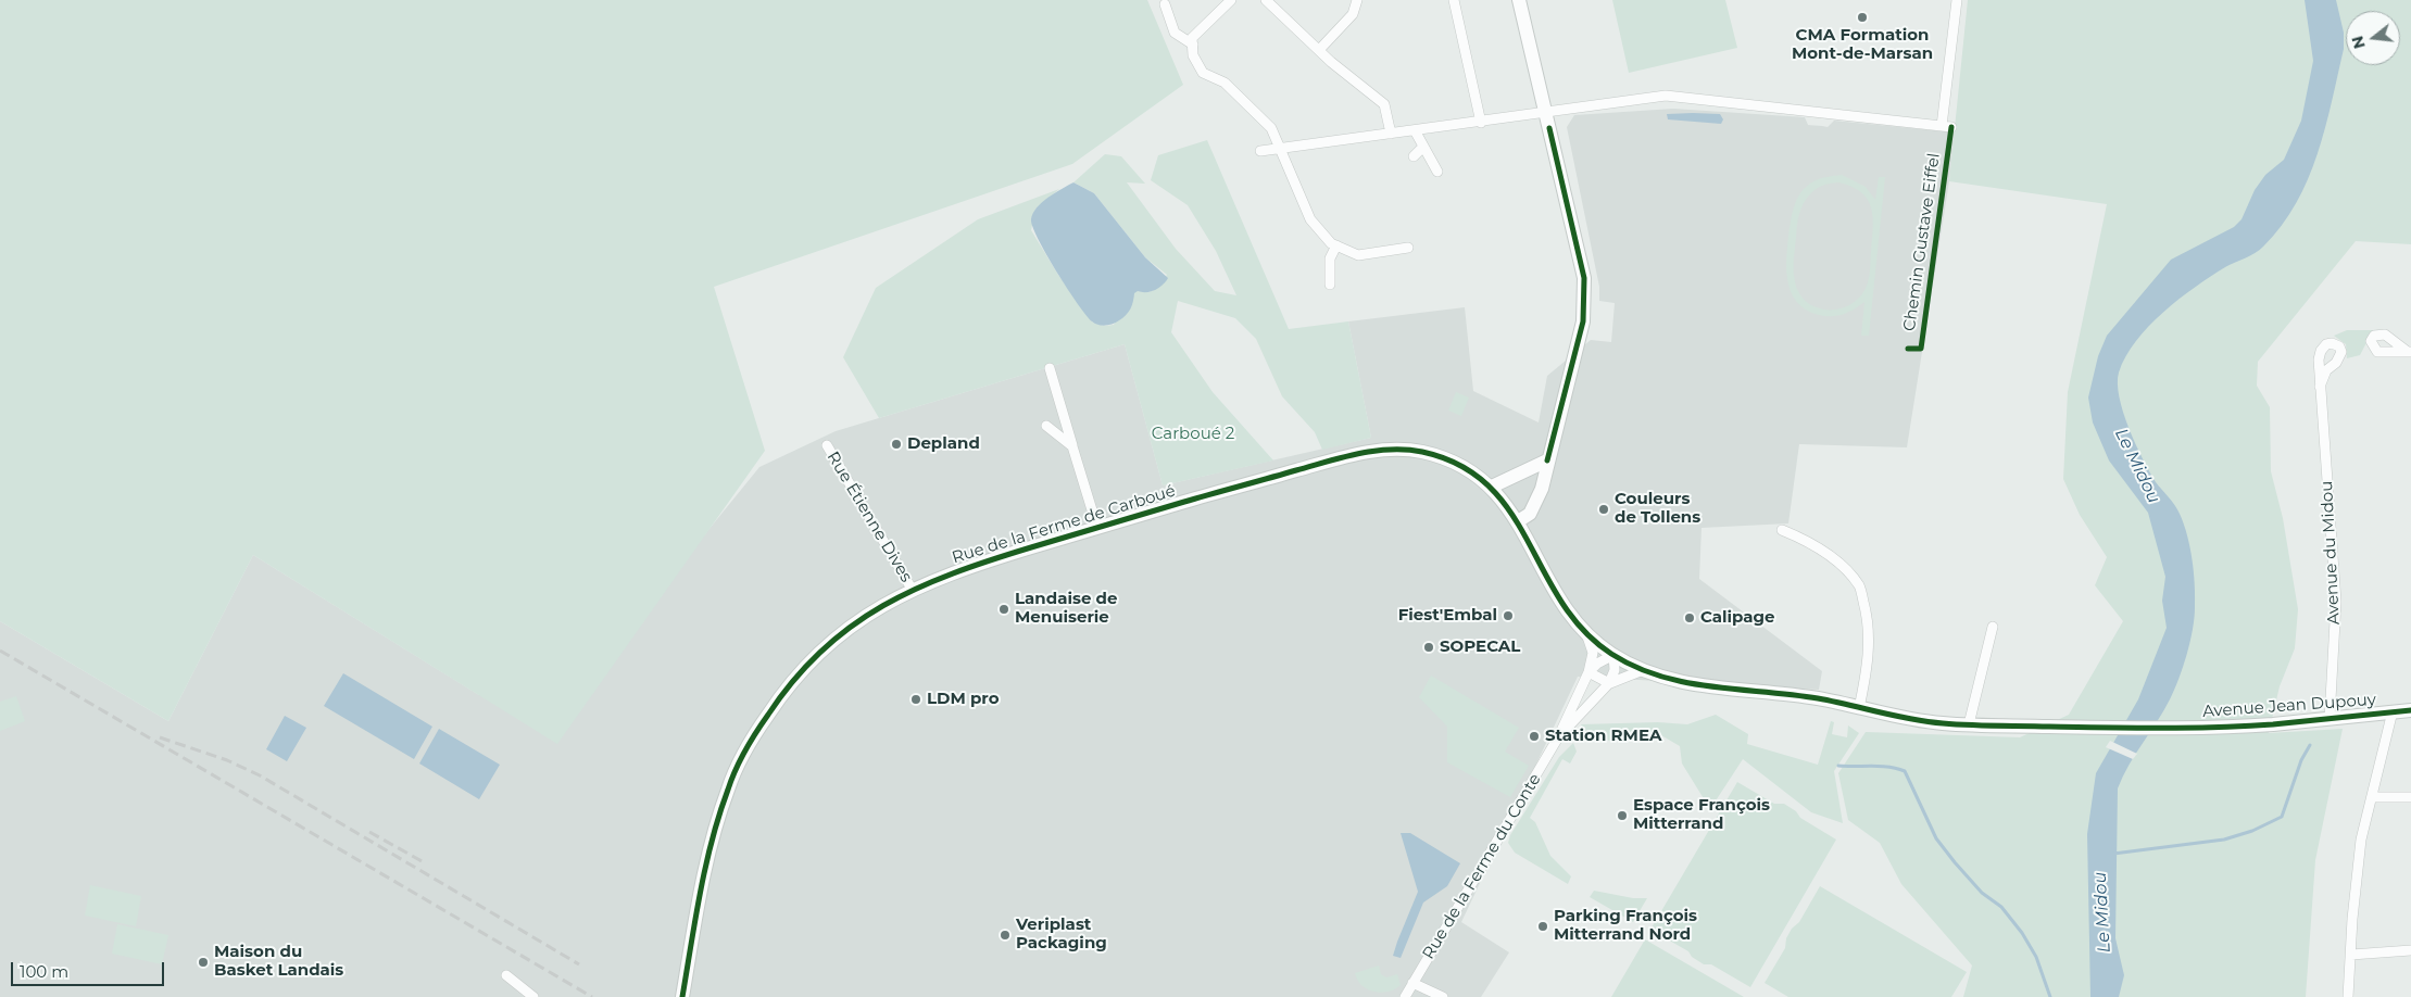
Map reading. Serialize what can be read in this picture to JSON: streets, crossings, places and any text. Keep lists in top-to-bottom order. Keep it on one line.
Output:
{"streets":{"street":["Rue Étienne Dives","Rue de la Ferme de Carboué","Avenue du Midou","Avenue Jean Dupouy","Rue de la Ferme du Conte"],"cycle path":["Chemin Gustave Eiffel"]},"crossings":[["Rue Étienne Dives","Rue de la Ferme de Carboué"],["Rue de la Ferme de Carboué","Rue de la Ferme du Conte"],["Avenue du Midou","Avenue Jean Dupouy"]],"water":["Le Midou"],"parks":["Carboué 2"],"places":["CMA Formation Mont-de-Marsan","Depland","Couleurs de Tollens","Landaise de Menuiserie","Fiest'Embal","Calipage","SOPECAL","LDM pro","Station RMEA","Espace François Mitterrand","Parking François Mitterrand Nord","Veriplast Packaging","Maison du Basket Landais"],"scale_bar":"100 m","north":"left"}
